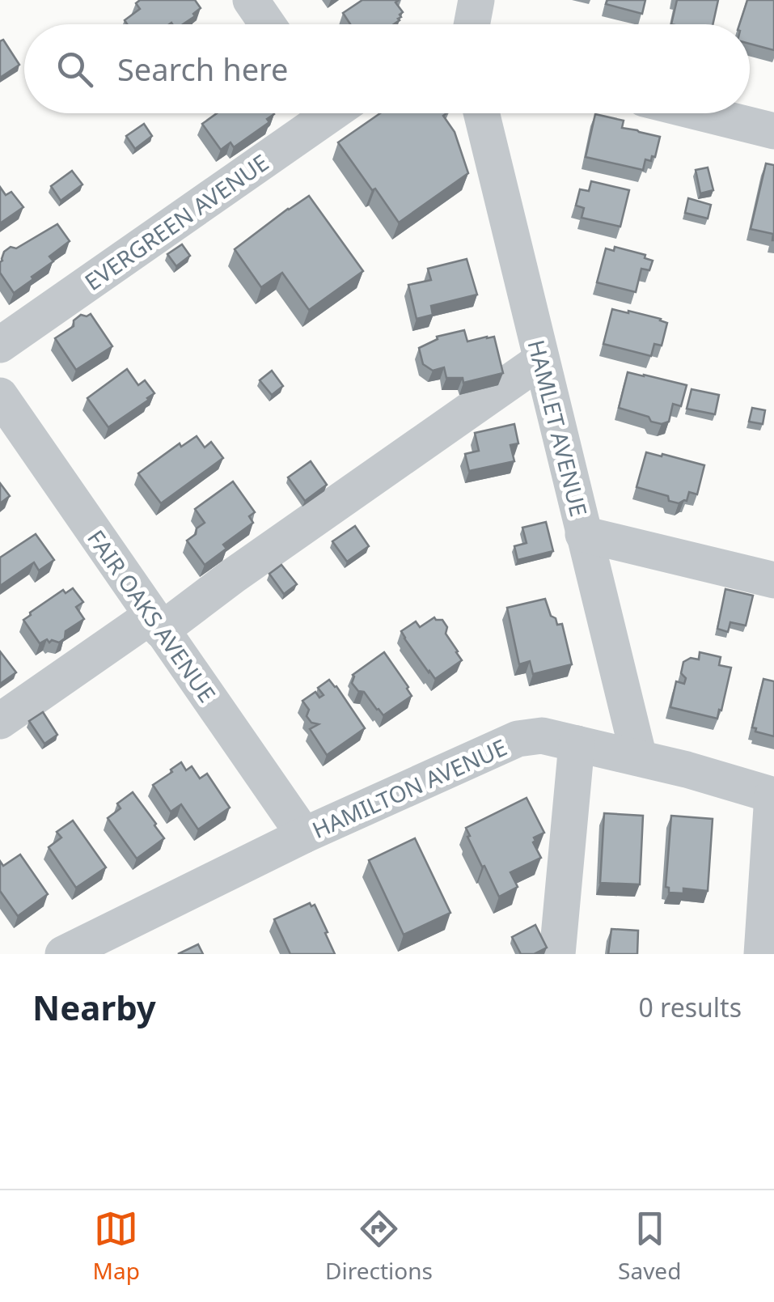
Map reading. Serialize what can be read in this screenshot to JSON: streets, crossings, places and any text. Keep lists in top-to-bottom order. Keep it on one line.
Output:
{"streets":{"street":["EVERGREEN AVENUE","HAMLET AVENUE","FAIR OAKS AVENUE","HAMILTON AVENUE"]},"crossings":[["HAMLET AVENUE","HAMILTON AVENUE"],["FAIR OAKS AVENUE","HAMILTON AVENUE"]],"page":{"search":"Search here","heading":["Nearby","0 results"],"nav":["Map","Directions","Saved"]}}
